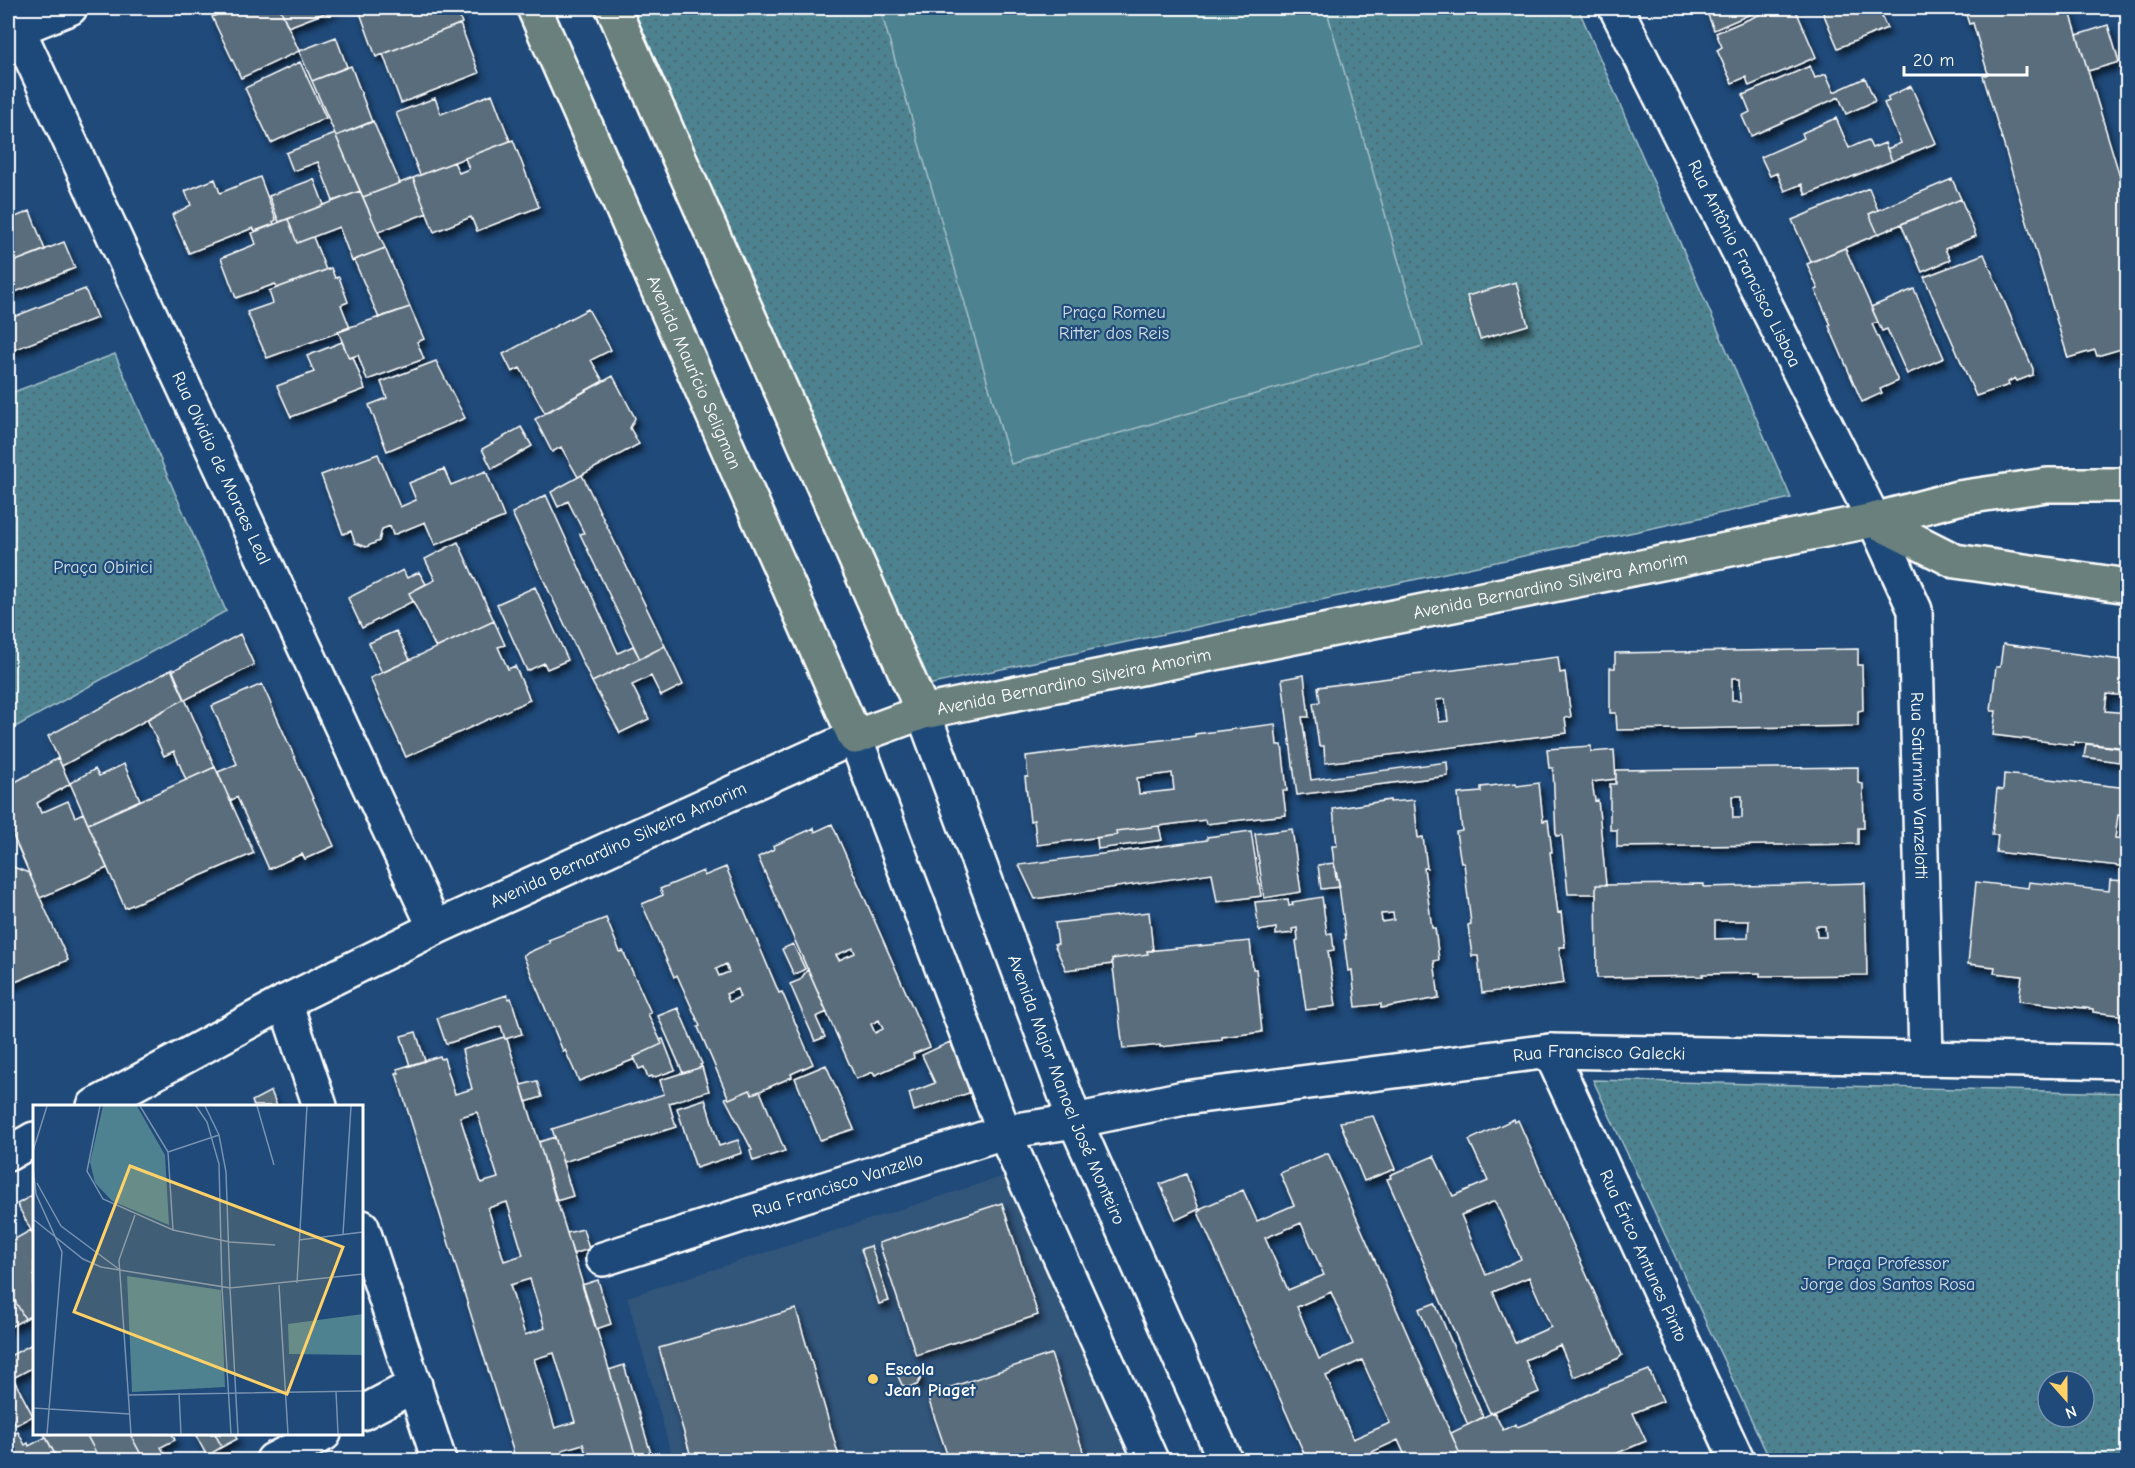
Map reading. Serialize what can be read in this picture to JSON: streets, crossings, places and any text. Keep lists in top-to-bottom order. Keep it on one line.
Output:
{"streets":{"main road":["Avenida Maurício Seligman","Avenida Bernardino Silveira Amorim"],"street":["Rua Antônio Francisco Lisboa","Rua Olvidio de Moraes Leal","Rua Saturnino Vanzelotti","Rua Francisco Galecki","Avenida Major Manoel José Monteiro","Rua Francisco Vanzello","Rua Érico Antunes Pinto"]},"crossings":[["Rua Antônio Francisco Lisboa","Avenida Bernardino Silveira Amorim"],["Rua Antônio Francisco Lisboa","Rua Saturnino Vanzelotti"],["Avenida Maurício Seligman","Avenida Bernardino Silveira Amorim"],["Rua Olvidio de Moraes Leal","Avenida Bernardino Silveira Amorim"],["Avenida Bernardino Silveira Amorim","Rua Saturnino Vanzelotti"],["Avenida Bernardino Silveira Amorim","Avenida Major Manoel José Monteiro"],["Rua Saturnino Vanzelotti","Rua Francisco Galecki"],["Rua Francisco Galecki","Avenida Major Manoel José Monteiro"],["Rua Francisco Galecki","Rua Francisco Vanzello"],["Rua Francisco Galecki","Rua Érico Antunes Pinto"],["Avenida Major Manoel José Monteiro","Rua Francisco Vanzello"]],"parks":["Praça Romeu Ritter dos Reis","Praça Obirici","Praça Professor Jorge dos Santos Rosa"],"places":["Escola Jean Piaget"],"scale_bar":"20 m","north":"bottom"}
